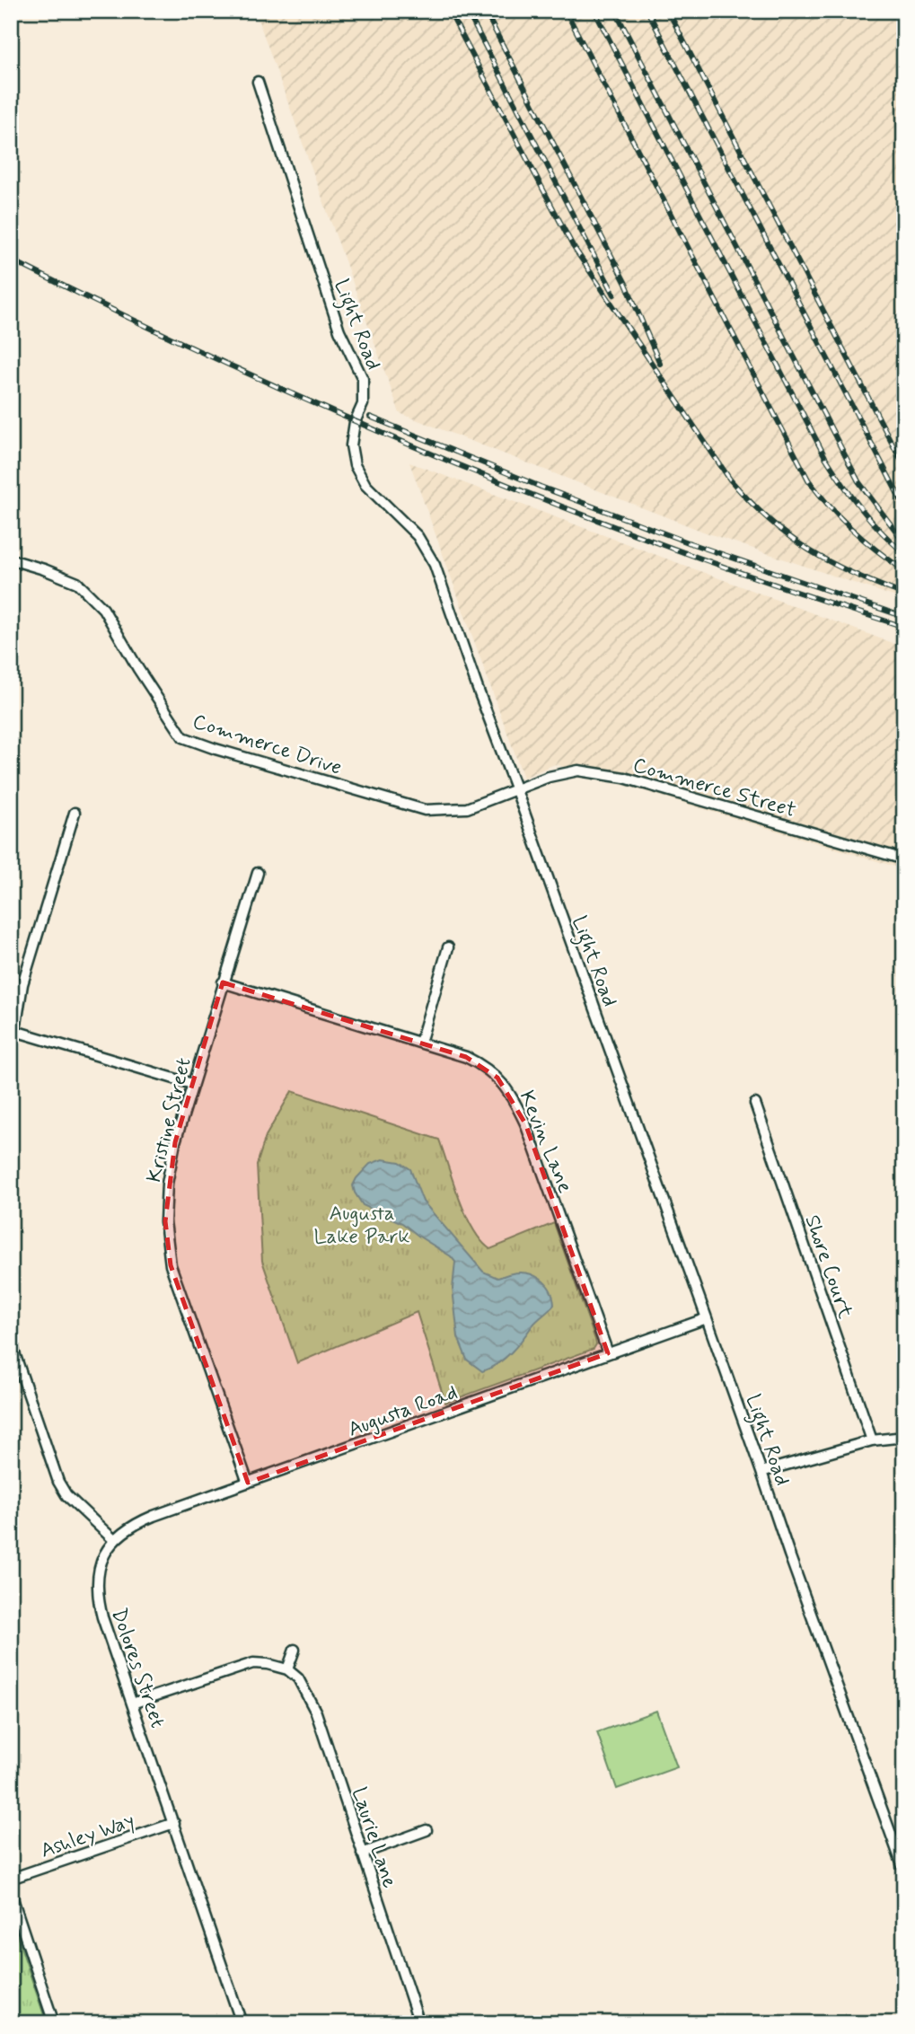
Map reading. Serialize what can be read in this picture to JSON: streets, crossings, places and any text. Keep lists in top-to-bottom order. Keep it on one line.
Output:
{"streets":{"street":["Light Road","Commerce Drive","Commerce Street","Kristine Street","Kevin Lane","Shore Court","Augusta Road","Dolores Street","Ashley Way","Laurie Lane"]},"crossings":[["Light Road","Commerce Drive"],["Light Road","Commerce Street"],["Light Road","Augusta Road"],["Commerce Drive","Commerce Street"],["Kristine Street","Kevin Lane"],["Kristine Street","Augusta Road"],["Kevin Lane","Augusta Road"],["Augusta Road","Dolores Street"],["Dolores Street","Ashley Way"]],"parks":["Augusta Lake Park"]}
